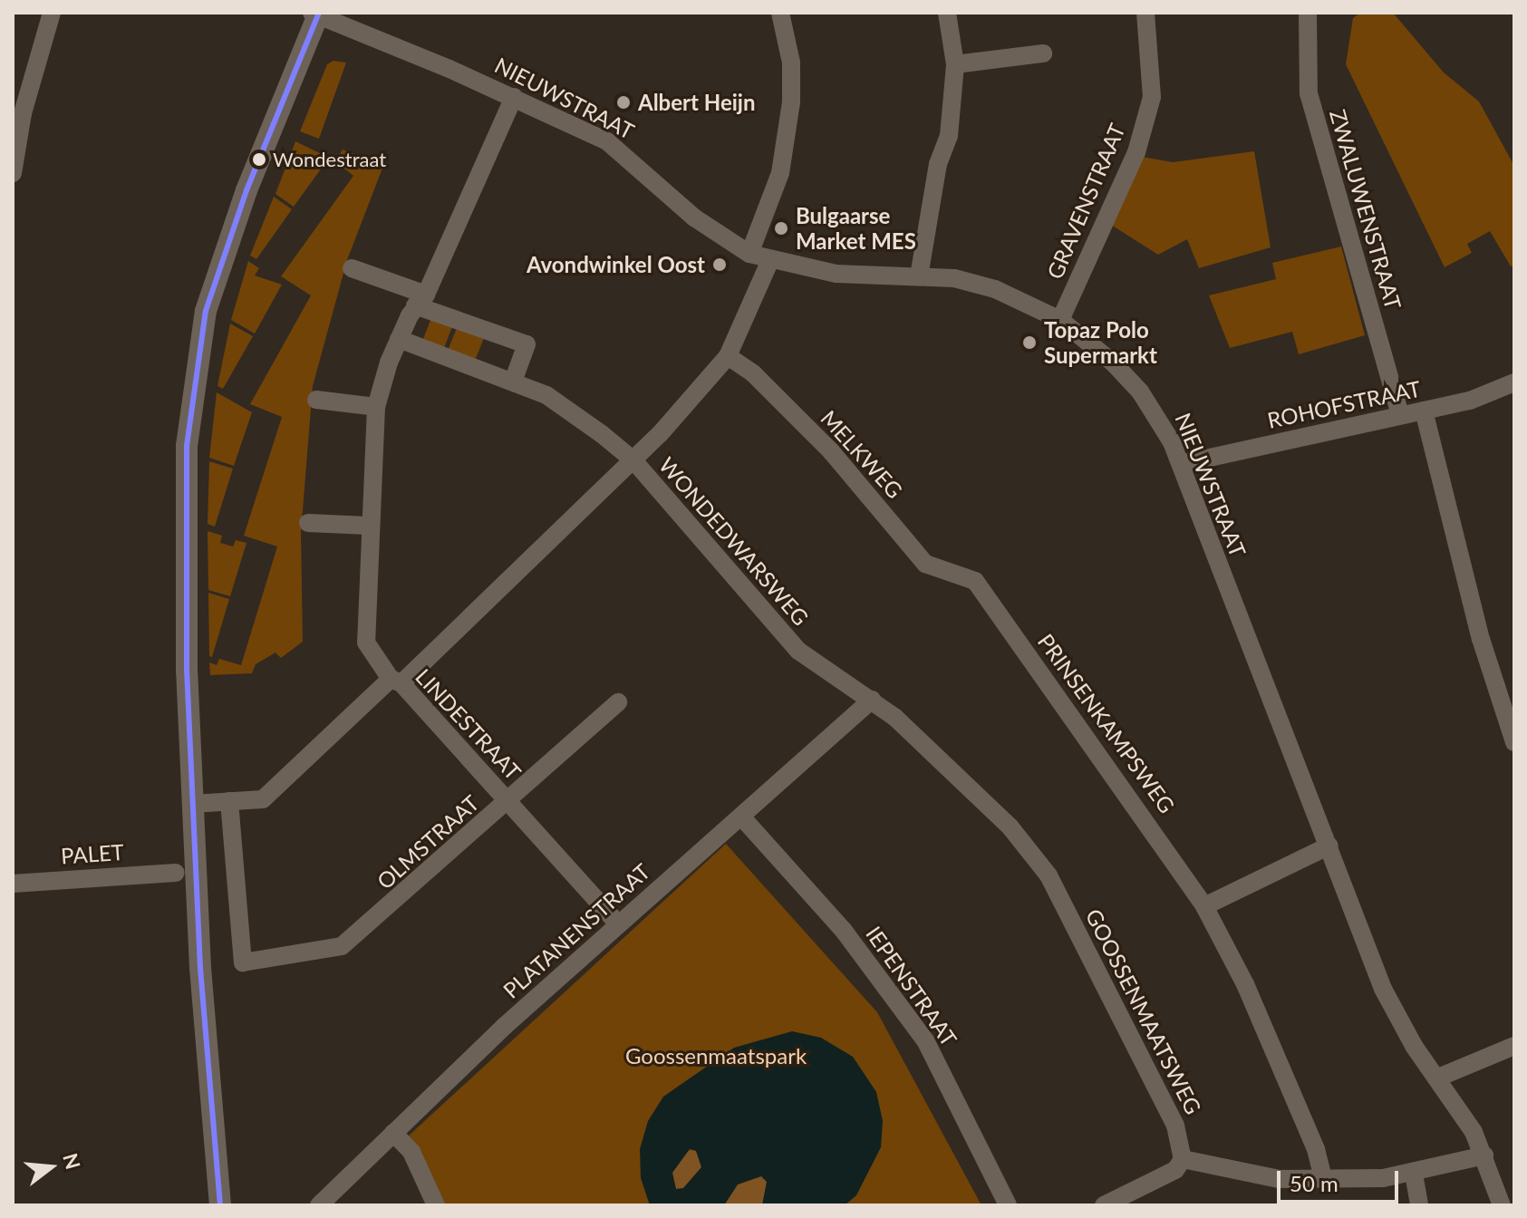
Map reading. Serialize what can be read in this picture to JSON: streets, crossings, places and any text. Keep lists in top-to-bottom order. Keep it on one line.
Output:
{"streets":{"street":["NIEUWSTRAAT","GRAVENSTRAAT","ZWALUWENSTRAAT","ROHOFSTRAAT","MELKWEG","WONDEDWARSWEG","PRINSENKAMPSWEG","LINDESTRAAT","OLMSTRAAT","PALET","PLATANENSTRAAT","IEPENSTRAAT","GOOSSENMAATSWEG"]},"crossings":[["NIEUWSTRAAT","GRAVENSTRAAT"],["NIEUWSTRAAT","ROHOFSTRAAT"],["NIEUWSTRAAT","LINDESTRAAT"],["ZWALUWENSTRAAT","ROHOFSTRAAT"],["MELKWEG","PRINSENKAMPSWEG"],["WONDEDWARSWEG","LINDESTRAAT"],["WONDEDWARSWEG","PLATANENSTRAAT"],["WONDEDWARSWEG","GOOSSENMAATSWEG"],["LINDESTRAAT","OLMSTRAAT"],["LINDESTRAAT","PLATANENSTRAAT"],["PLATANENSTRAAT","IEPENSTRAAT"],["PLATANENSTRAAT","GOOSSENMAATSWEG"]],"parks":["Goossenmaatspark"],"places":["Albert Heijn","Wondestraat","Bulgaarse Market MES","Avondwinkel Oost","Topaz Polo Supermarkt"],"scale_bar":"50 m","north":"right"}
